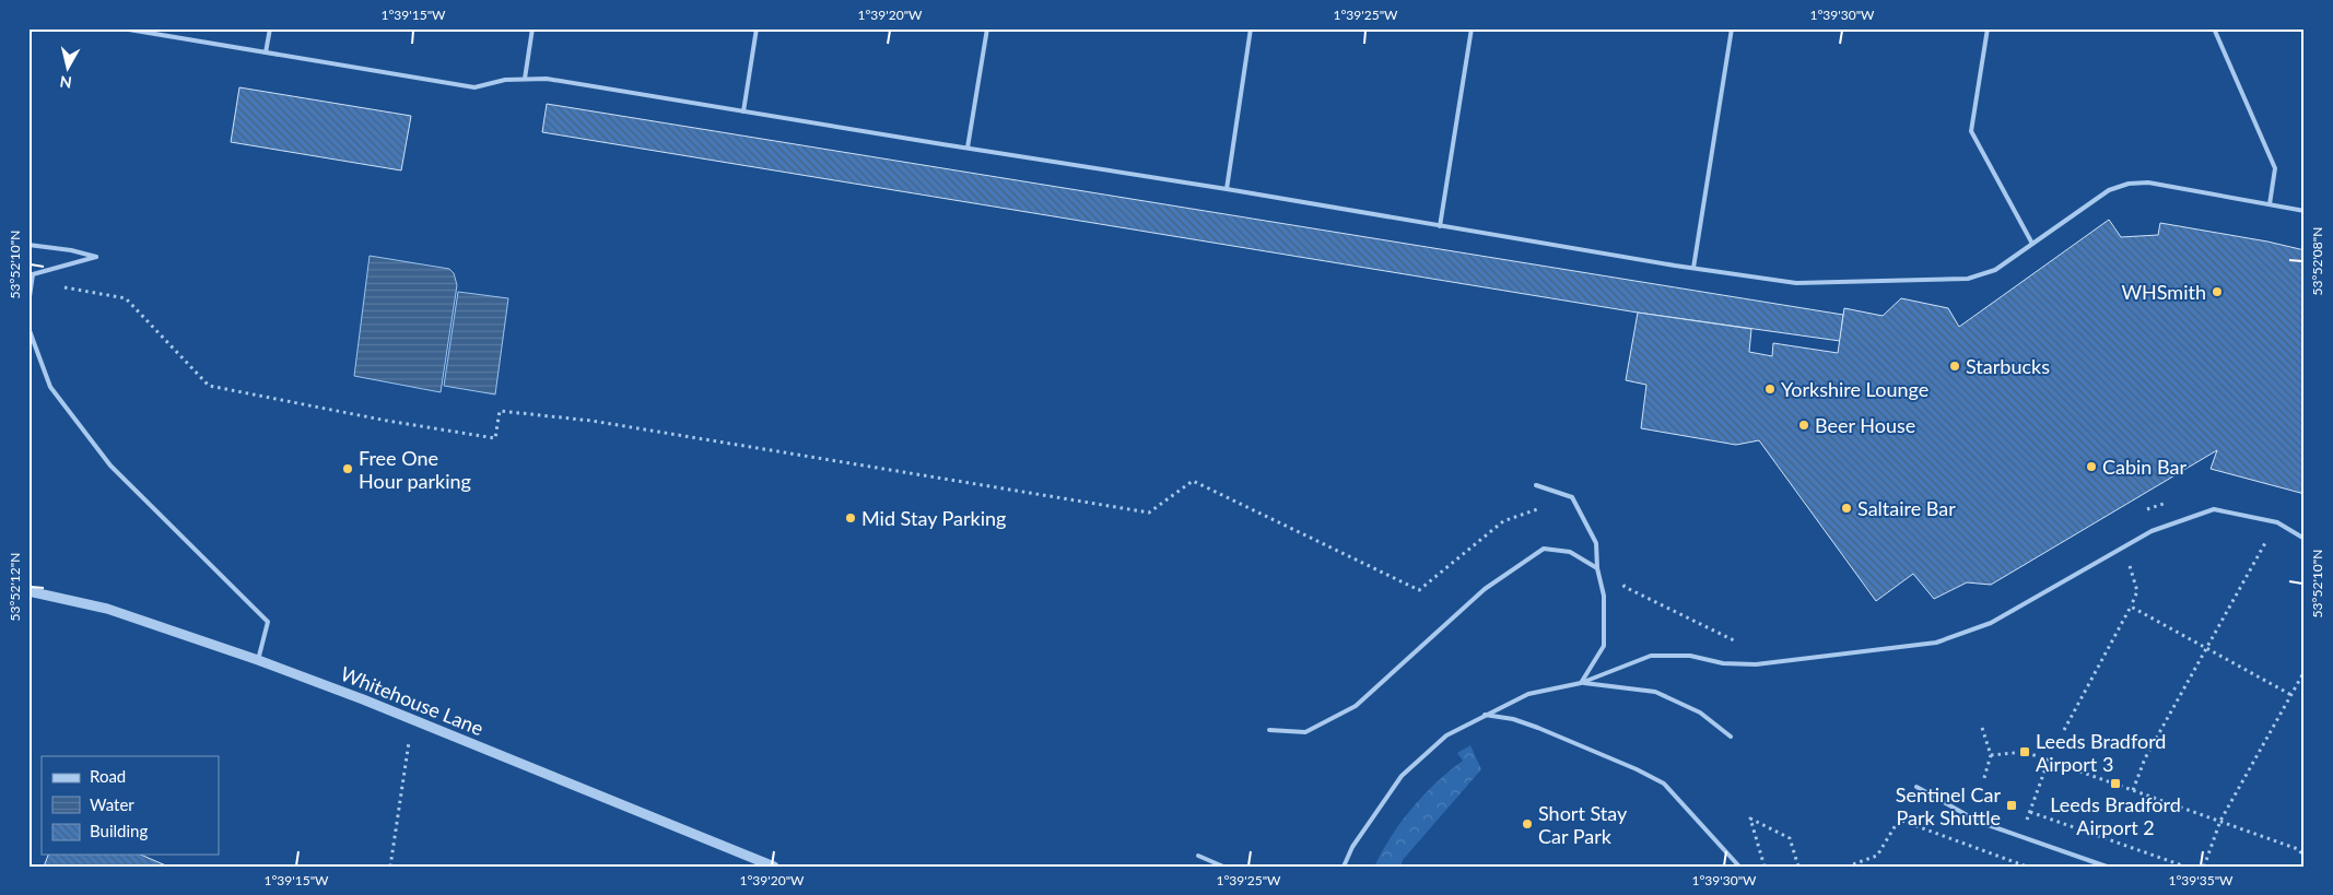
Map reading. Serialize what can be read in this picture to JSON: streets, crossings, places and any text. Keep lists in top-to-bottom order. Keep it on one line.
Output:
{"streets":{"street":["Whitehouse Lane"]},"places":{"other":["WHSmith","Starbucks","Yorkshire Lounge","Beer House","Cabin Bar","Free One Hour parking","Saltaire Bar","Mid Stay Parking","Short Stay Car Park"],"transit":["Leeds Bradford Airport 3","Leeds Bradford Airport 2","Sentinel Car Park Shuttle"]},"legend":["Road","Water","Building"],"north":"bottom","coordinates":["1°39'15\"W","1°39'20\"W","1°39'25\"W","1°39'30\"W","53°52'08\"N","53°52'10\"N","53°52'12\"N","1°39'35\"W"]}
